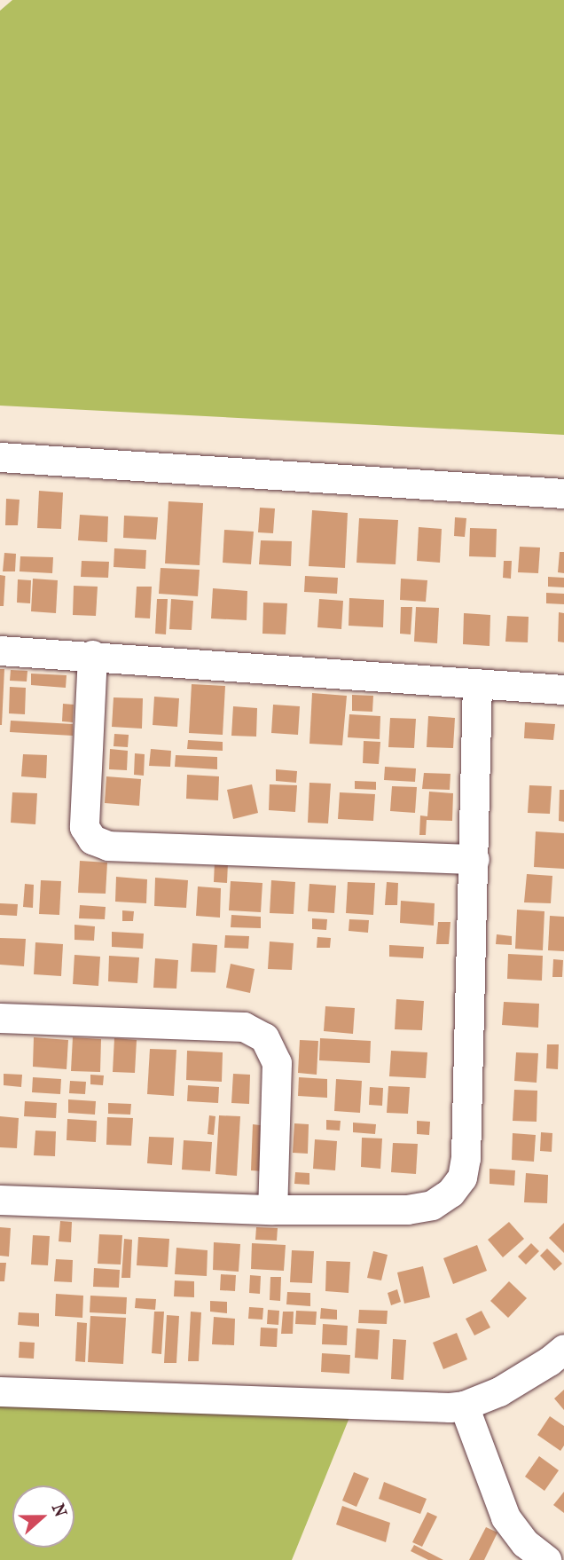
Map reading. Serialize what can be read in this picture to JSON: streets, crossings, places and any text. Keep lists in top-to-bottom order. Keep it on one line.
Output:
{"north":"right"}
